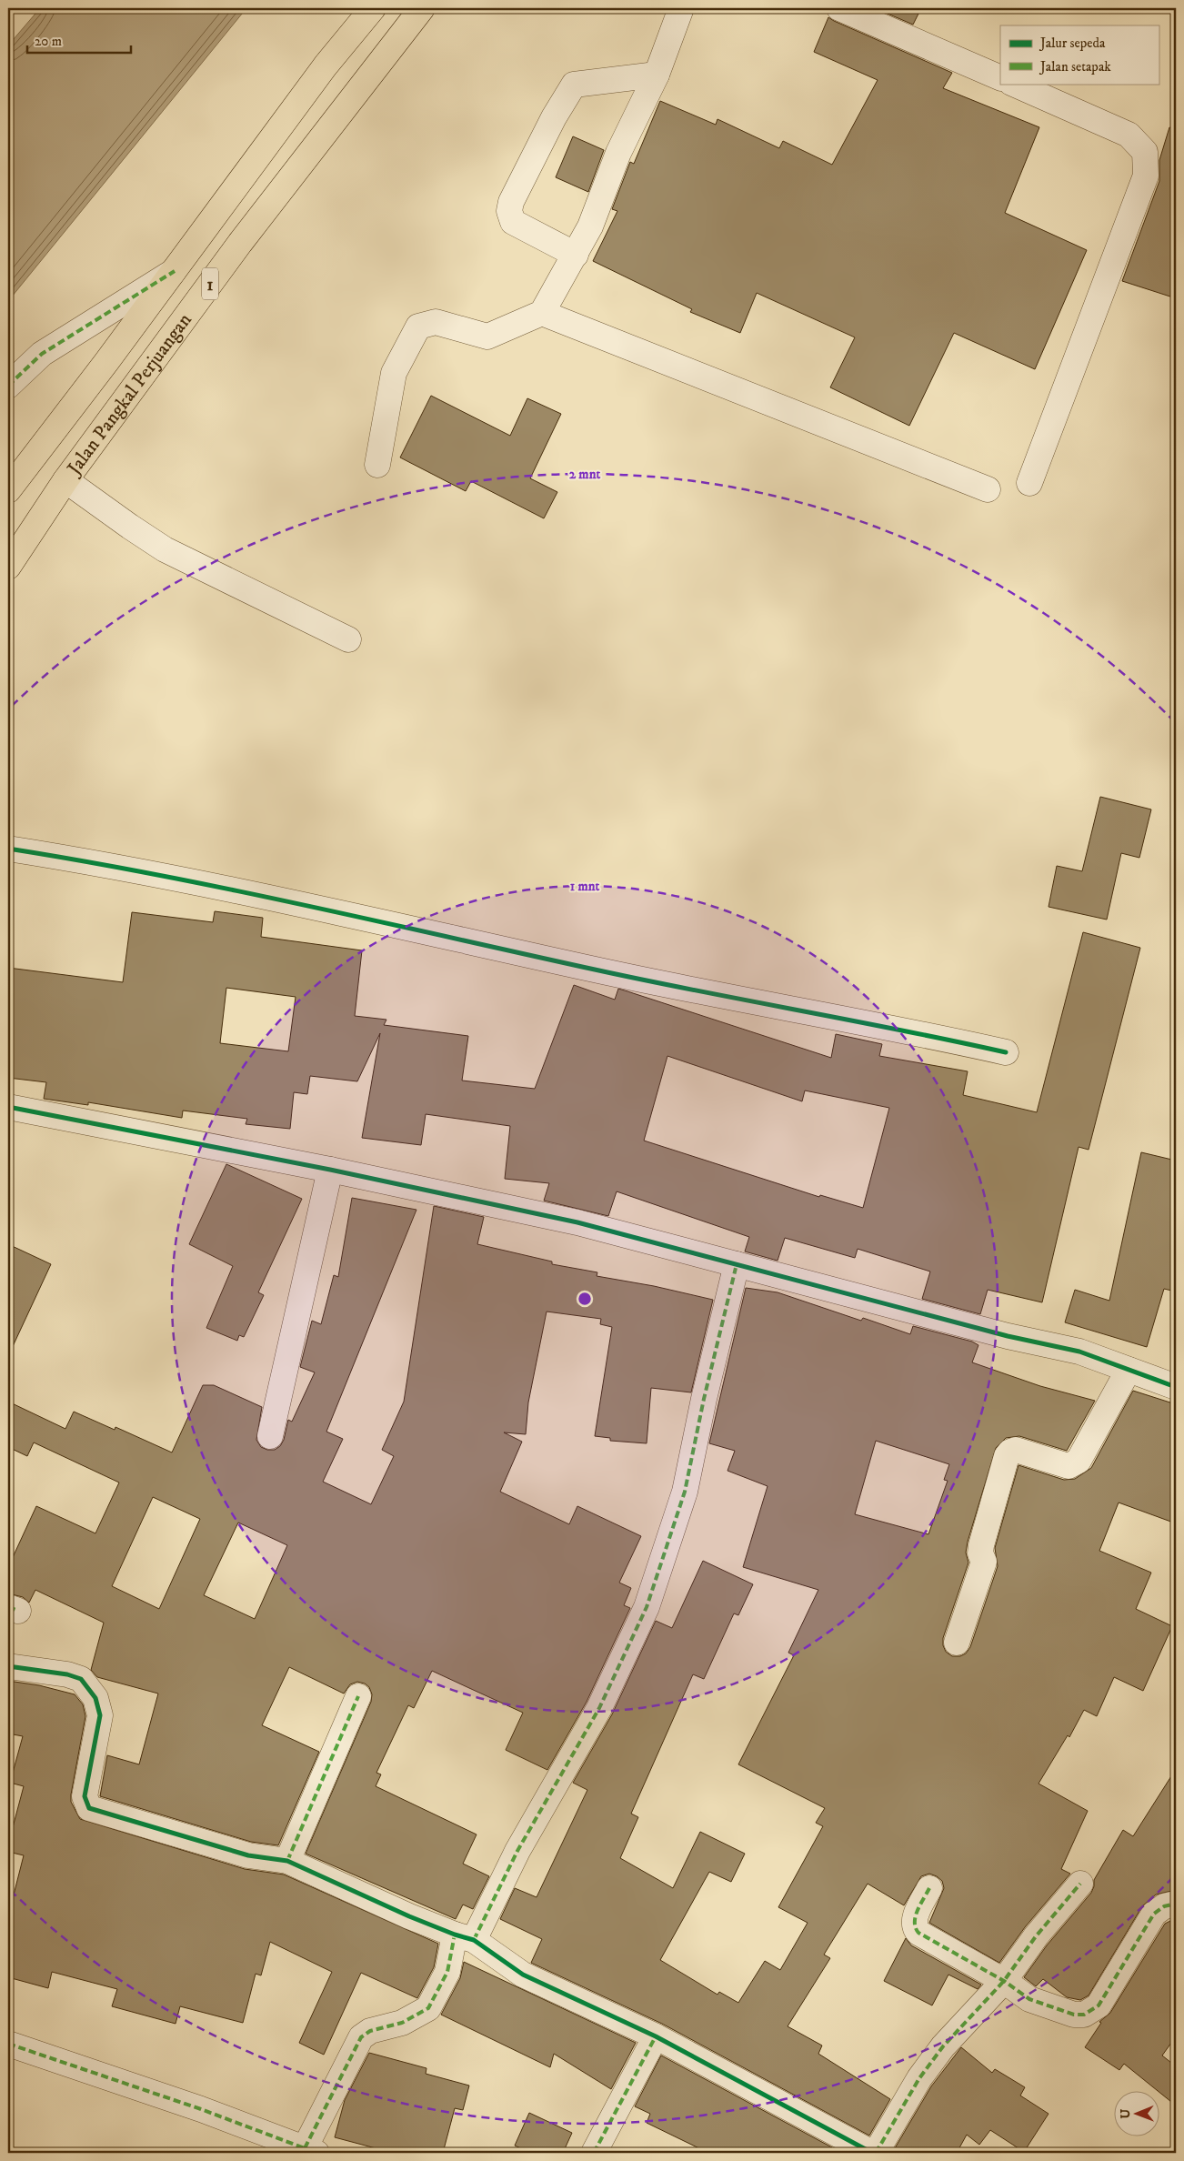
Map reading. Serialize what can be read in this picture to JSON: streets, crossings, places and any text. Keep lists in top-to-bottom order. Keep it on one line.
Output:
{"streets":{"main road":["1","Jalan Pangkal Perjuangan"]},"legend":["Jalur sepeda","Jalan setapak"],"scale_bar":"20 m","north":"left","rings":["2 mnt","1 mnt"]}
